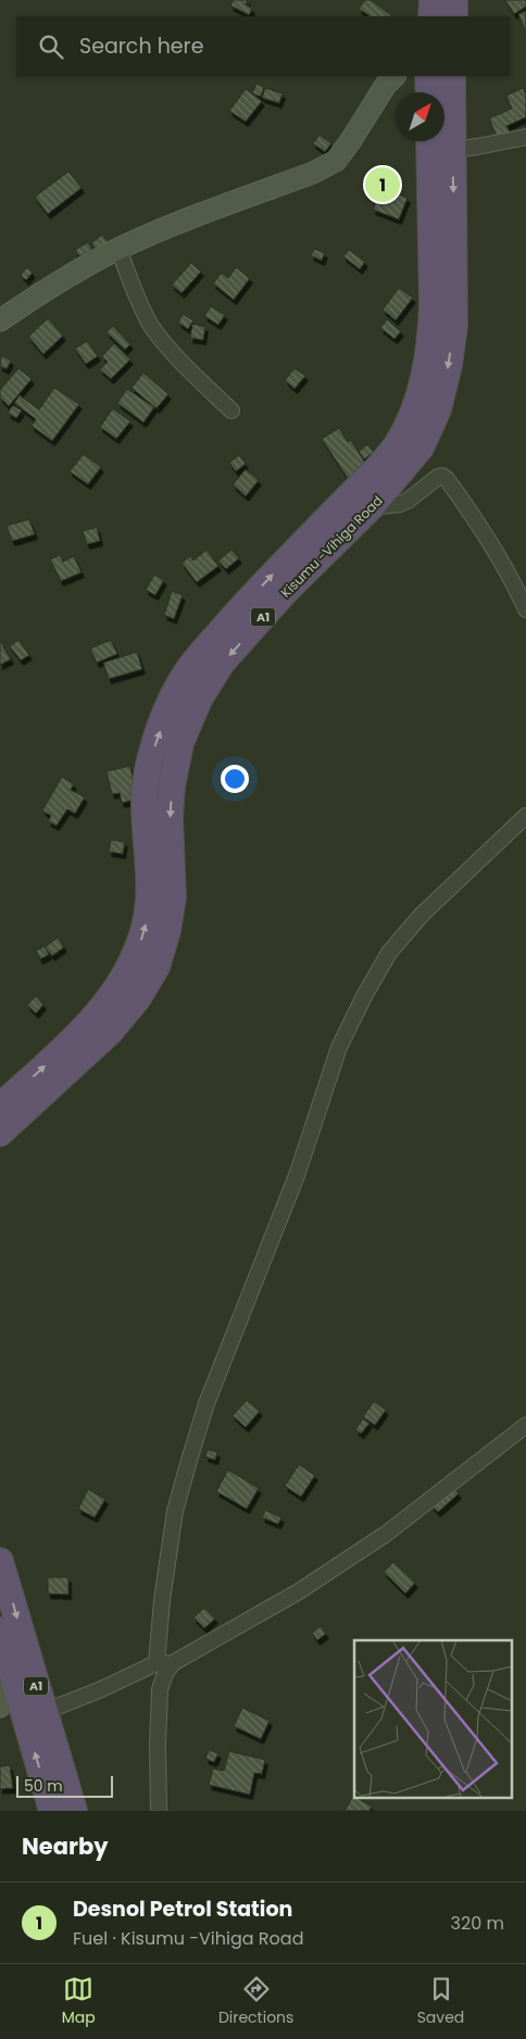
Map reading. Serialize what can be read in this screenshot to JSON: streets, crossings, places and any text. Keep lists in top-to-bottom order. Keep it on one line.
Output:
{"streets":{"highway":["Kisumu -Vihiga Road","A1"]},"scale_bar":"50 m","north":"top right","page":{"search":"Search here","pins":"1","scale":"50 m","heading":"Nearby","list":[{"mark":"1","name":"Desnol Petrol Station","note":"Fuel · Kisumu -Vihiga Road","value":"320 m"}],"nav":["Map","Directions","Saved"]}}
